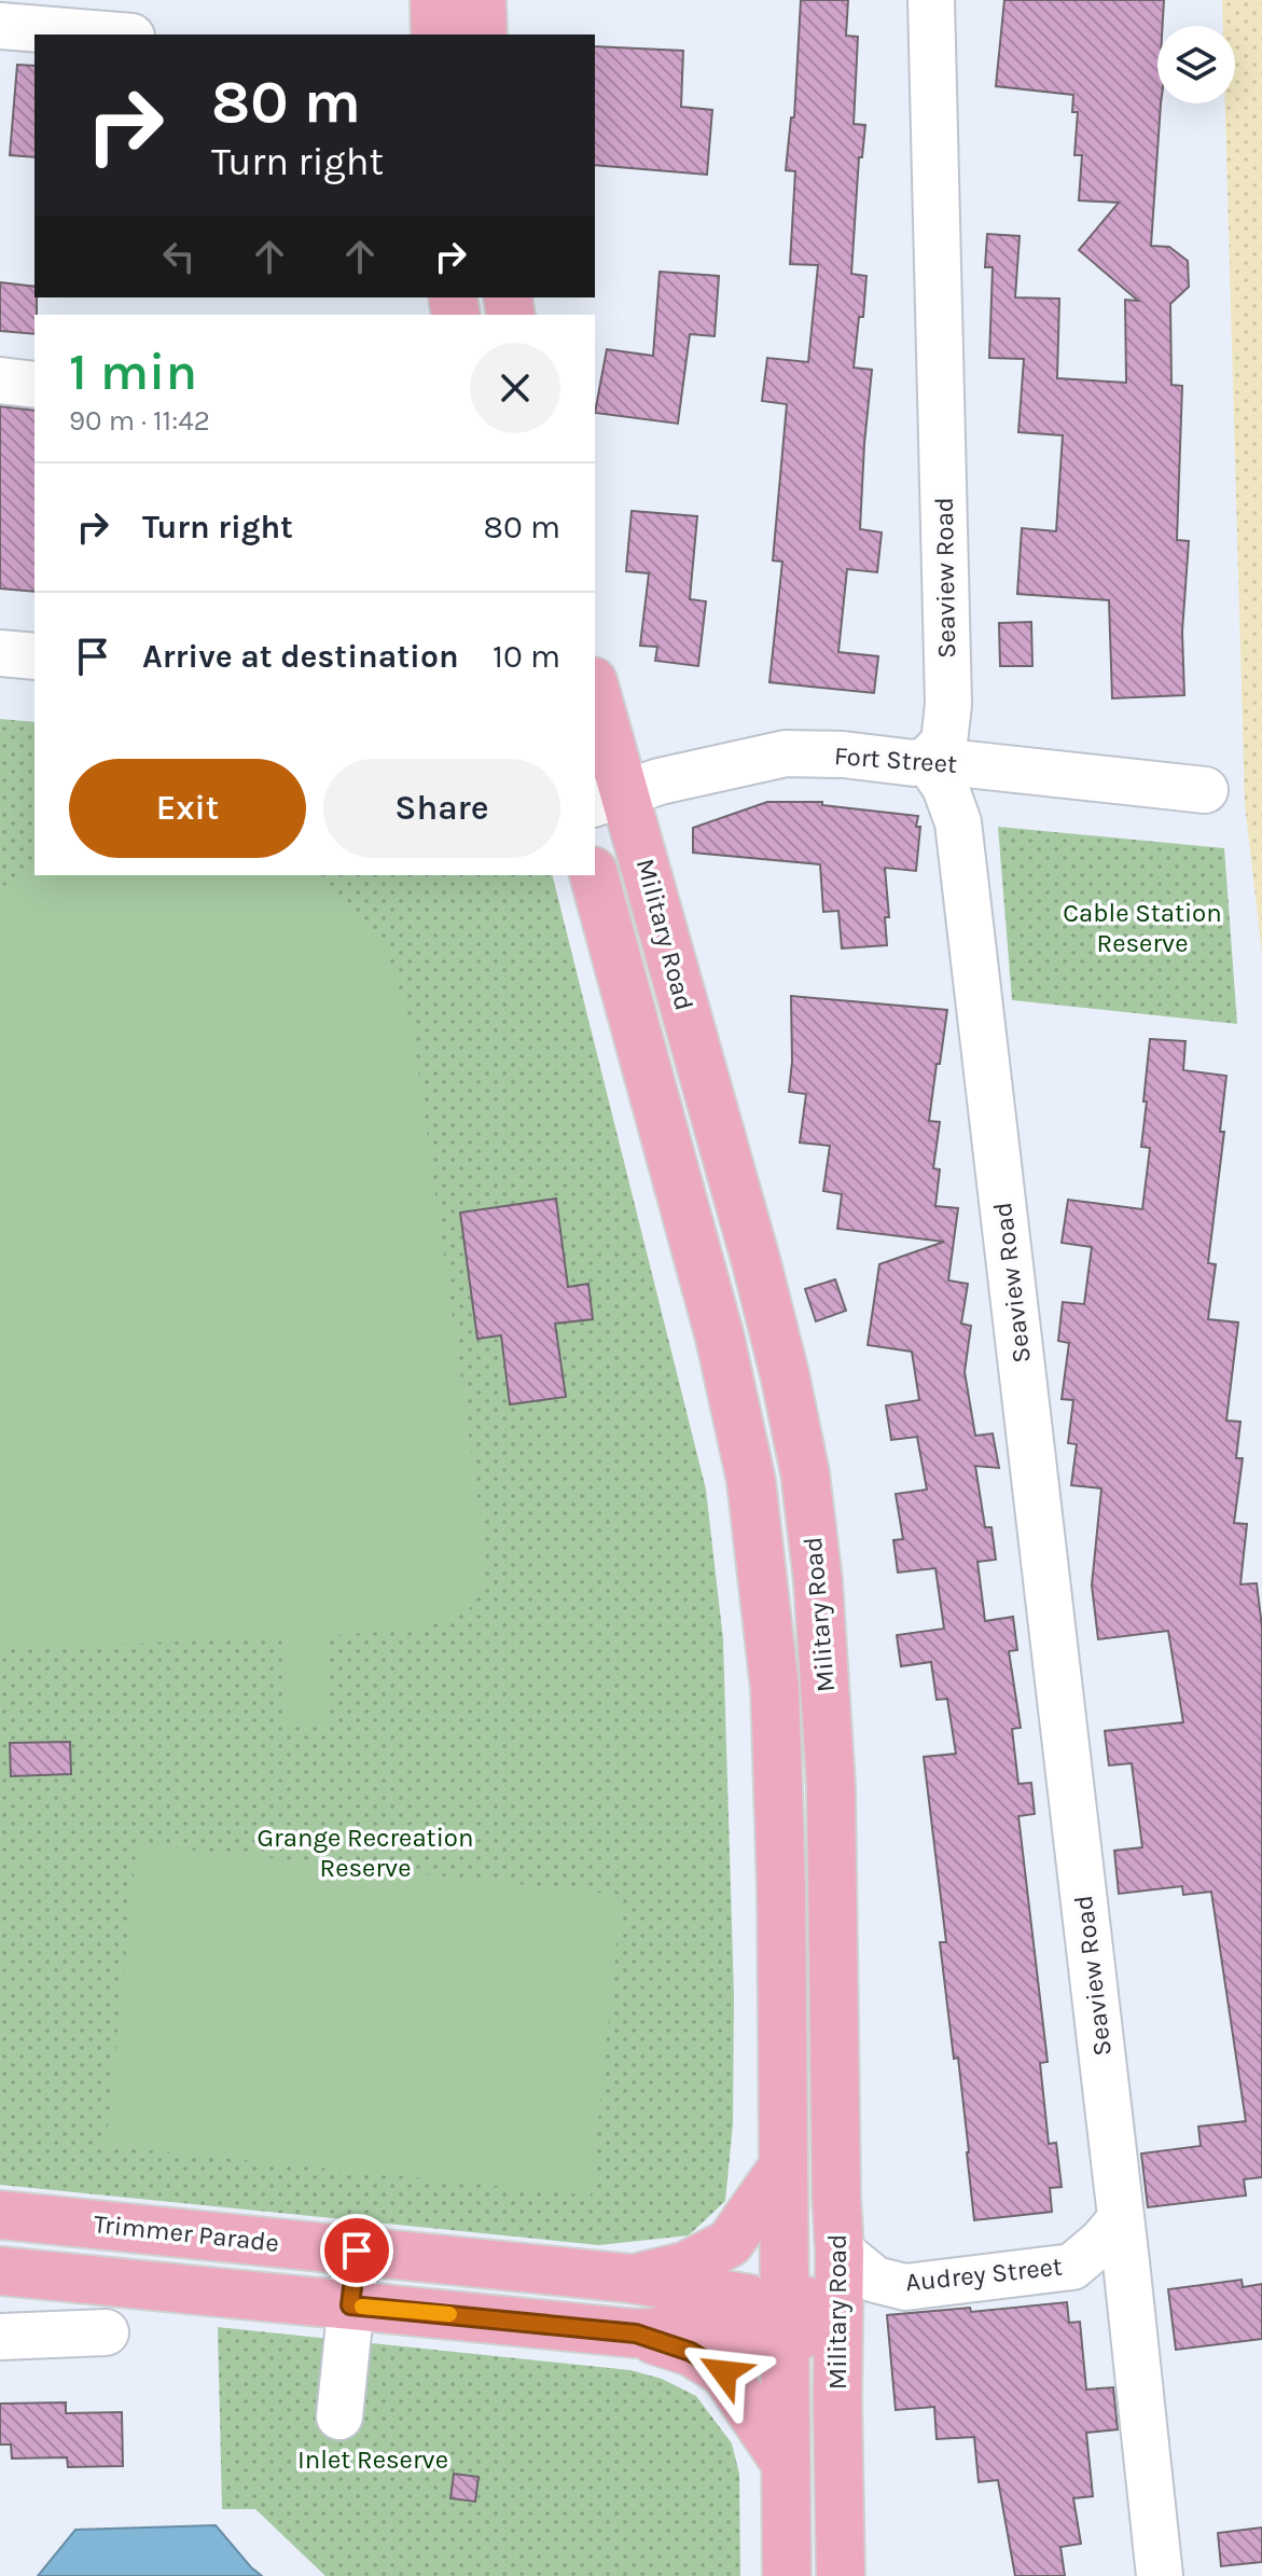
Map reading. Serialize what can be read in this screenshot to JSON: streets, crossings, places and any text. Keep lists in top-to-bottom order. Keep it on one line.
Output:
{"streets":{"main road":["Military Road","Trimmer Parade"],"street":["Seaview Road","Fort Street","Audrey Street"]},"crossings":[["Seaview Road","Fort Street"],["Seaview Road","Audrey Street"],["Fort Street","Military Road"],["Military Road","Trimmer Parade"],["Military Road","Audrey Street"]],"parks":["Cable Station Reserve","Grange Recreation Reserve","Inlet Reserve"],"page":{"turn":["80 m","Turn right"],"heading":["1 min","90 m · 11:42"],"list":[{"name":"Turn right","value":"80 m"},{"name":"Arrive at destination","value":"10 m"}],"buttons":["Exit","Share"]}}
